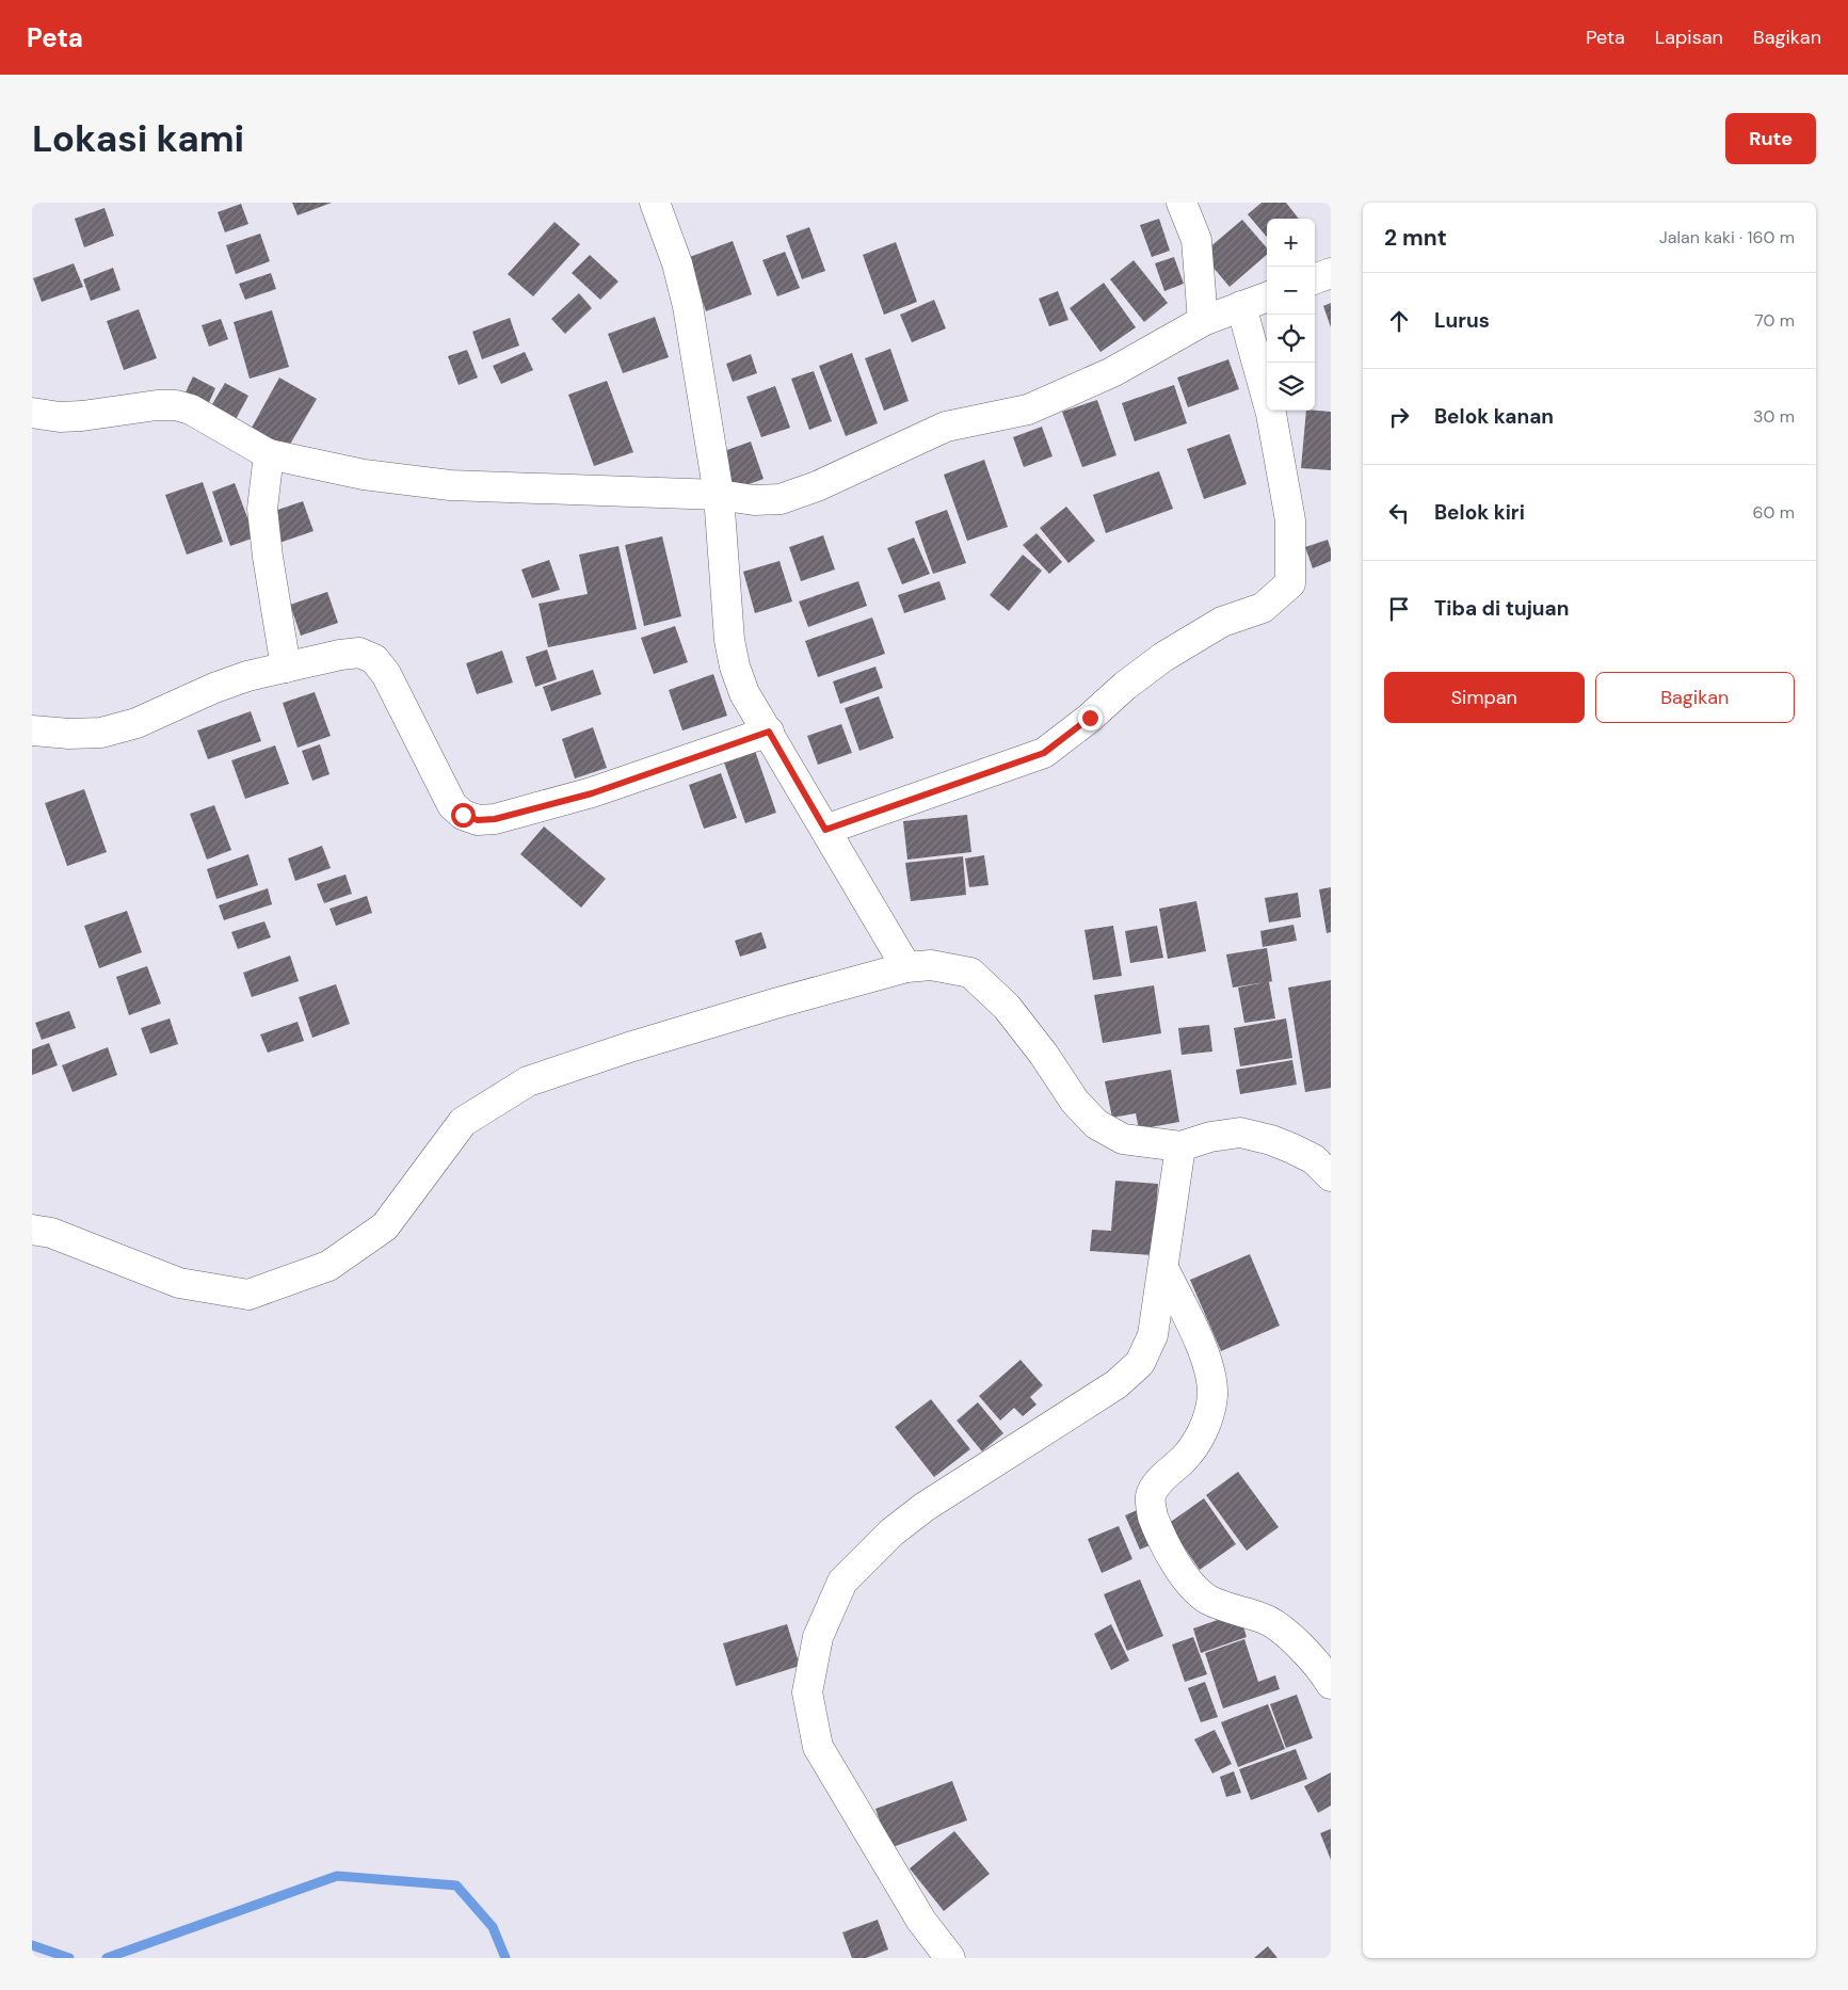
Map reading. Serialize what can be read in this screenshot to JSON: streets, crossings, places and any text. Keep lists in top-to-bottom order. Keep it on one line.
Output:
{"page":{"header":"Peta","nav":["Peta","Lapisan","Bagikan"],"buttons":["Rute",["Simpan","Bagikan"]],"title":"Lokasi kami","heading":["2 mnt","Jalan kaki · 160 m"],"map_buttons":["+","−"],"list":[["Lurus","70 m"],["Belok kanan","30 m"],["Belok kiri","60 m"],"Tiba di tujuan"]}}
